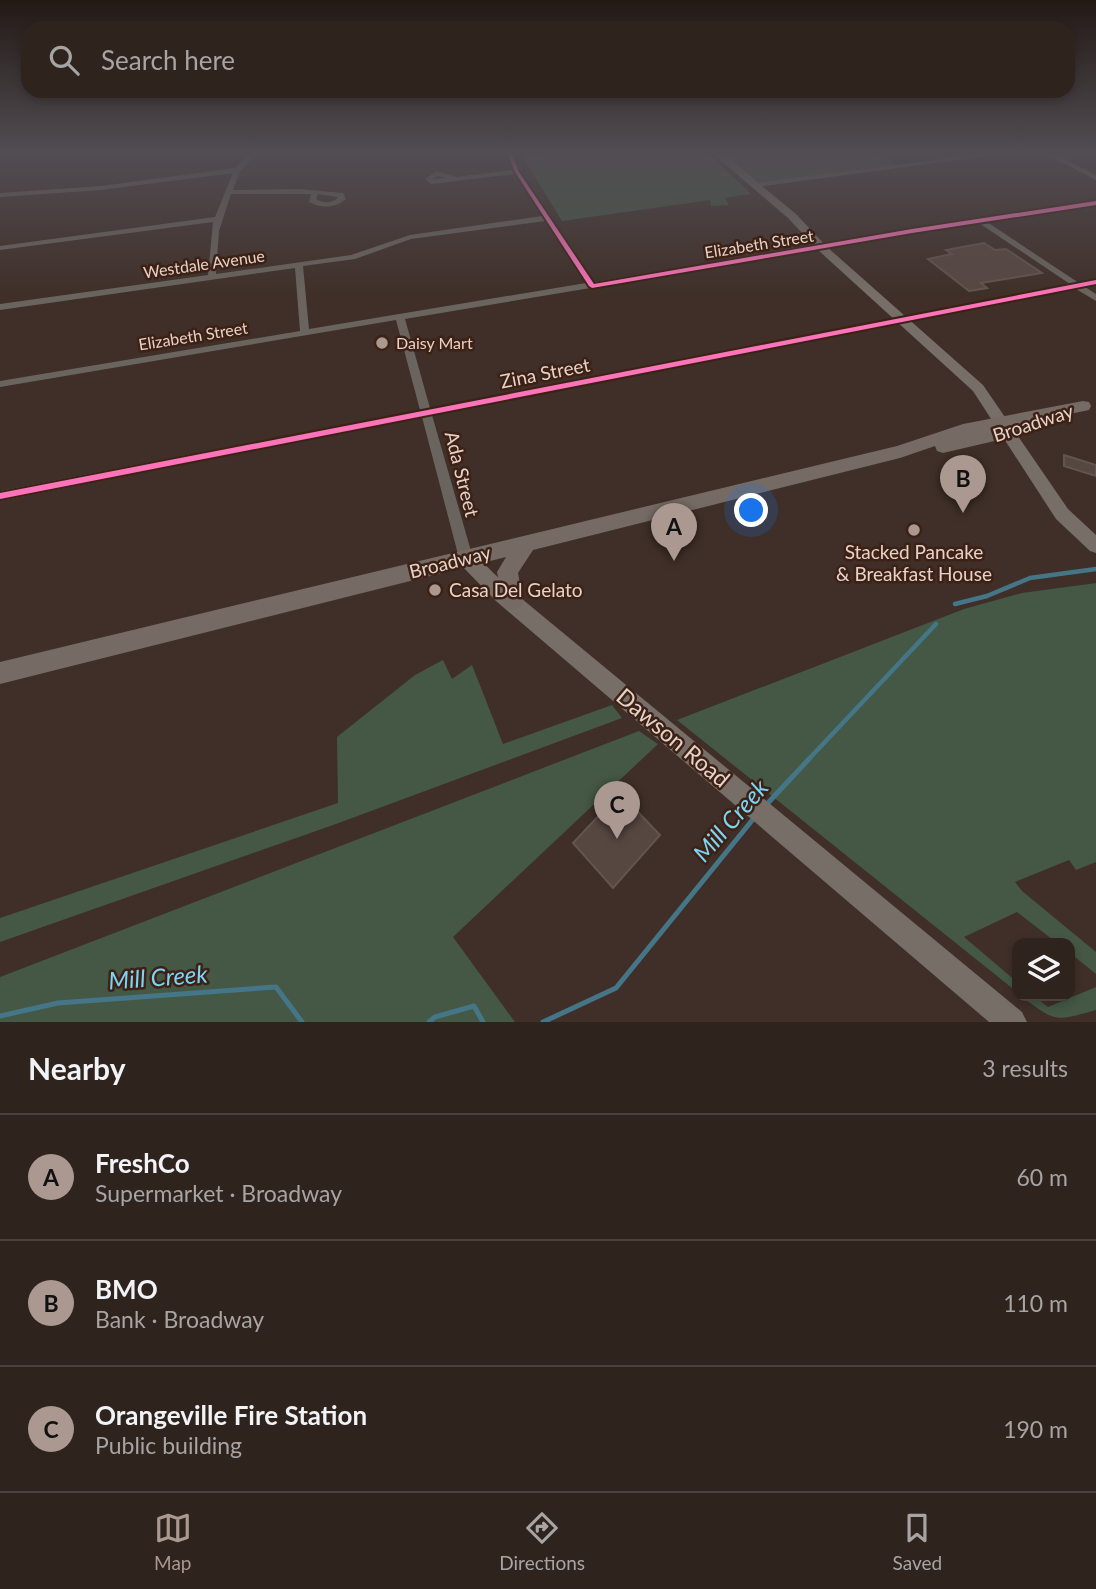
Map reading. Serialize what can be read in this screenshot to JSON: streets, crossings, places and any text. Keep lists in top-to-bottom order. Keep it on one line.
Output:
{"streets":{"main road":["Broadway"],"street":["Elizabeth Street","Westdale Avenue","Zina Street","Ada Street","Dawson Road"]},"crossings":[["Elizabeth Street","Ada Street"],["Zina Street","Ada Street"],["Broadway","Ada Street"],["Broadway","Dawson Road"],["Ada Street","Dawson Road"]],"water":["Mill Creek"],"places":["Daisy Mart","Stacked Pancake & Breakfast House","Casa Del Gelato"],"page":{"search":"Search here","pins":["B","A","C"],"heading":["Nearby","3 results"],"list":[{"mark":"A","name":"FreshCo","note":"Supermarket · Broadway","value":"60 m"},{"mark":"B","name":"BMO","note":"Bank · Broadway","value":"110 m"},{"mark":"C","name":"Orangeville Fire Station","note":"Public building","value":"190 m"}],"nav":["Map","Directions","Saved"]}}
